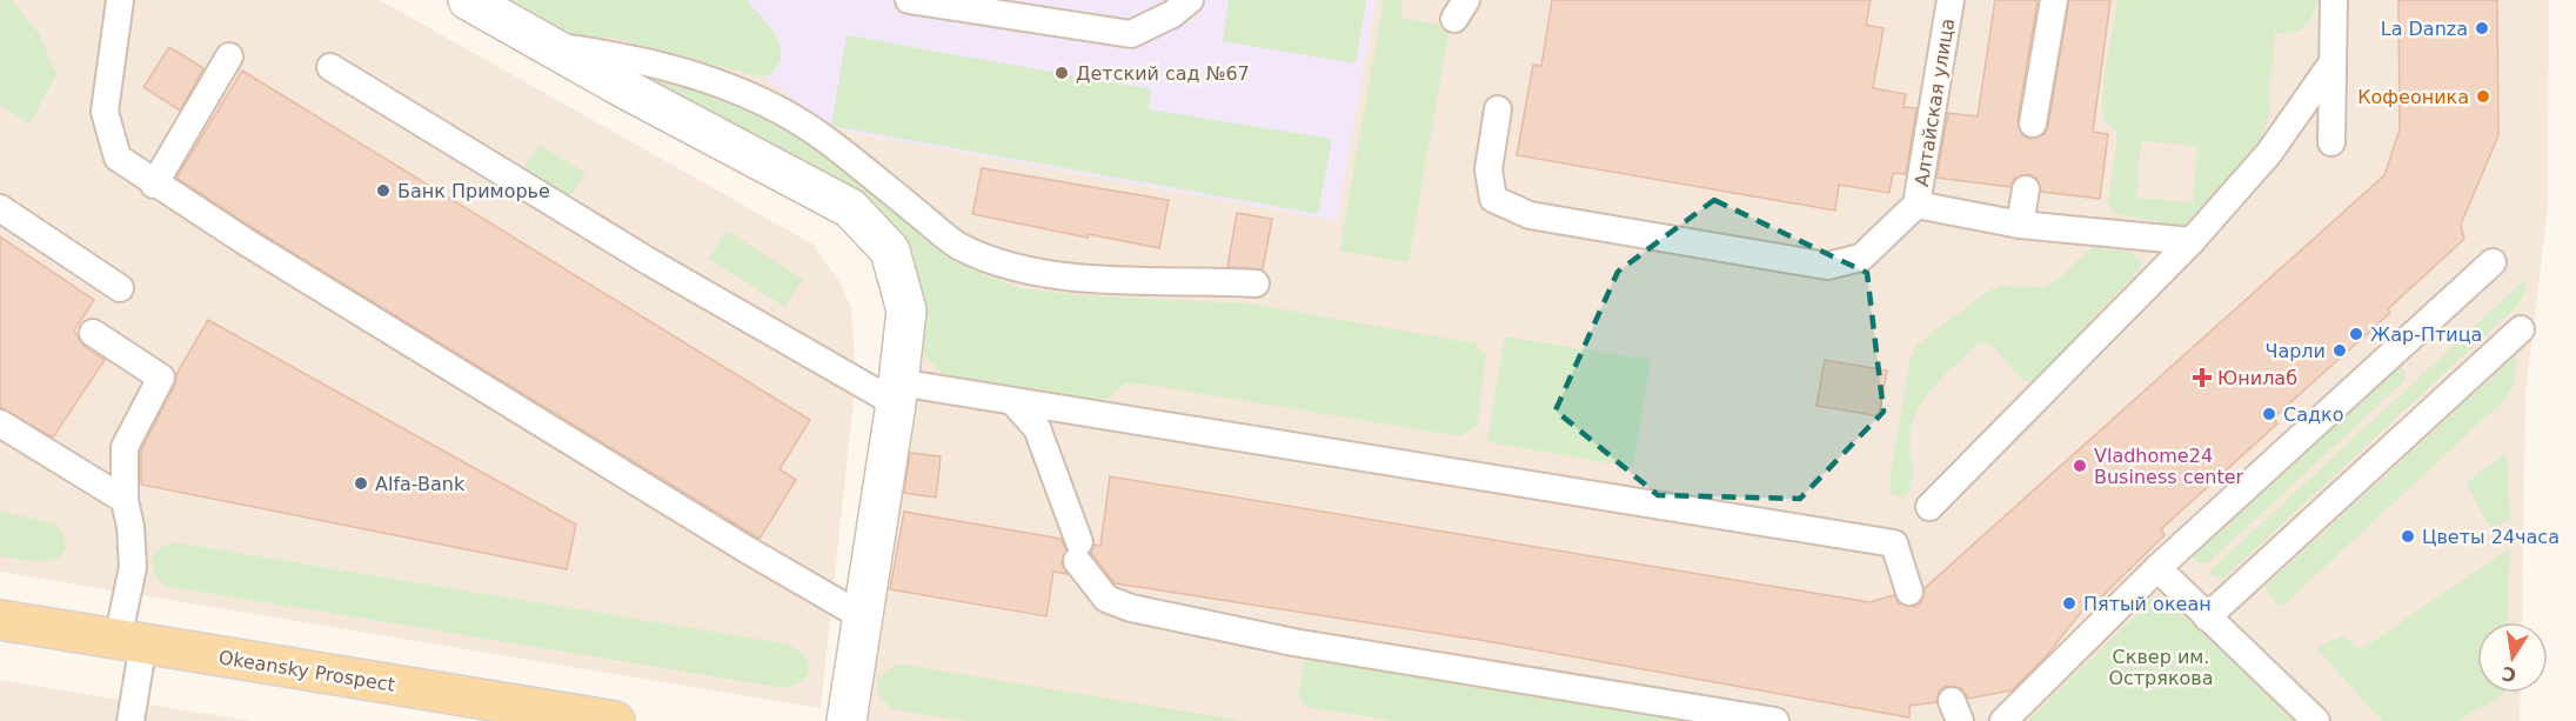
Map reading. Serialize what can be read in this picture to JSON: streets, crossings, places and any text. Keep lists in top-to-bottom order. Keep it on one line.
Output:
{"streets":{"main road":["Okeansky Prospect"],"lane":["Алтайская улица"]},"parks":["Сквер им. Острякова"],"places":{"other":["La Danza","Детский сад №67","Кофеоника","Банк Приморье","Жар-Птица","Чарли","Садко","Vladhome24 Business center","Alfa-Bank","Цветы 24часа","Пятый океан"],"health":["Юнилаб"]},"north":"bottom"}
